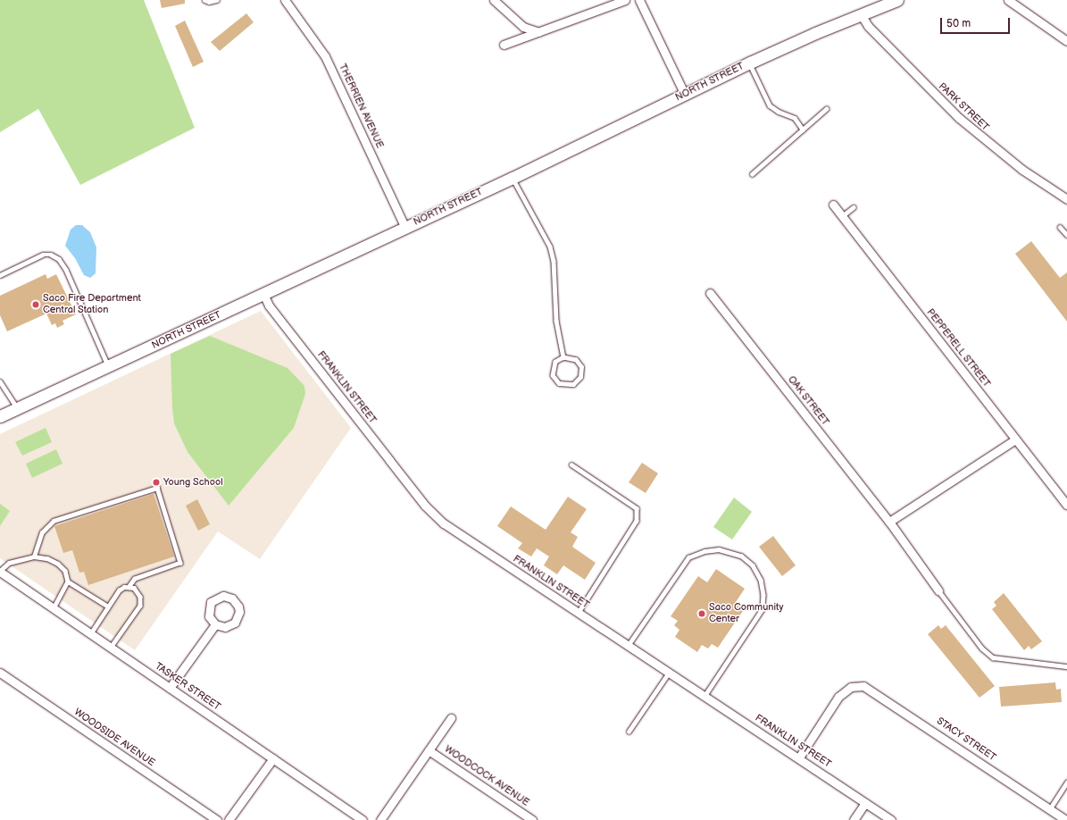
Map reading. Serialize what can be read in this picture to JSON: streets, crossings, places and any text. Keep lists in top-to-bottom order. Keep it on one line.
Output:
{"streets":{"main road":["NORTH STREET"],"street":["THERRIEN AVENUE","PARK STREET","PEPPERELL STREET","FRANKLIN STREET","OAK STREET","TASKER STREET","WOODSIDE AVENUE","STACY STREET","WOODCOCK AVENUE"]},"crossings":[["NORTH STREET","THERRIEN AVENUE"],["NORTH STREET","PARK STREET"],["NORTH STREET","FRANKLIN STREET"],["FRANKLIN STREET","STACY STREET"]],"places":["Saco Fire Department Central Station","Young School","Saco Community Center"],"scale_bar":"50 m"}
